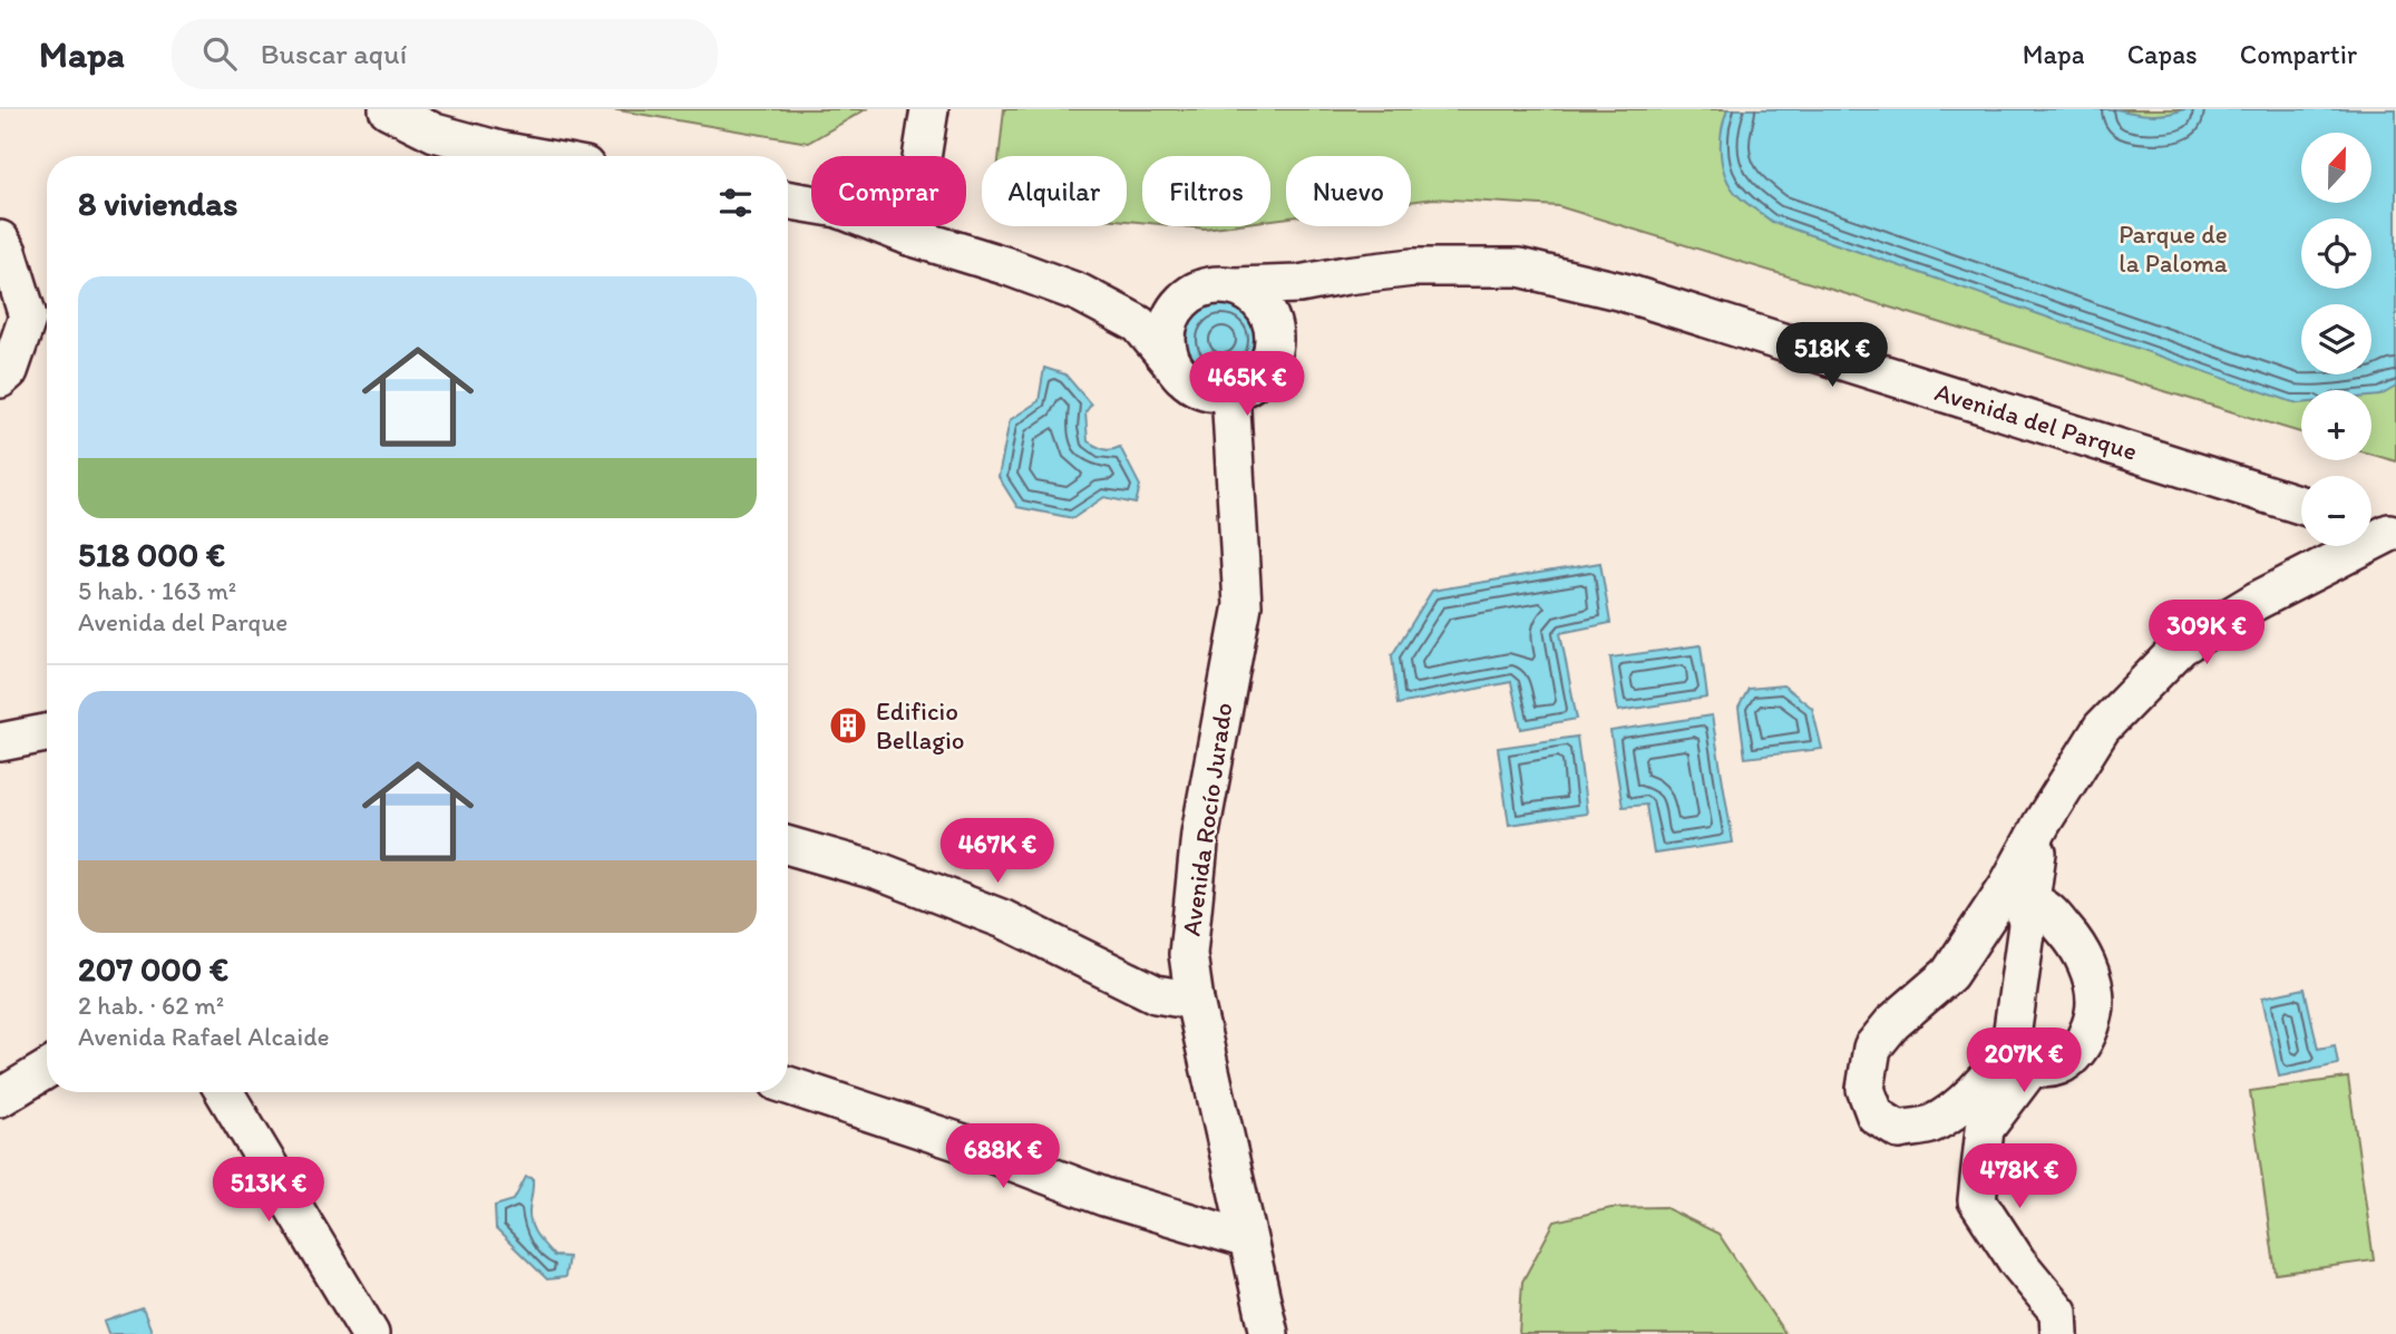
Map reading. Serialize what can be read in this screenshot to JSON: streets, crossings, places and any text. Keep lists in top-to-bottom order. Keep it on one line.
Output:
{"streets":{"street":["Avenida del Parque","Avenida Rocío Jurado"]},"crossings":[["Avenida del Parque","Avenida Rocío Jurado"]],"parks":["Parque de la Paloma"],"places":{"building":["Edificio Bellagio"]},"north":"top","page":{"header":"Mapa","search":"Buscar aquí","nav":["Mapa","Capas","Compartir"],"map_buttons":["+","−"],"chip":["Comprar","Alquilar","Filtros","Nuevo"],"heading":"8 viviendas","list":[{"name":"518 000 €","note":"5 hab. · 163 m² · Avenida del Parque"},{"name":"207 000 €","note":"2 hab. · 62 m² · Avenida Rafael Alcaide"}],"price":["518K €","465K €","309K €","467K €","207K €","688K €","478K €","513K €"]}}
